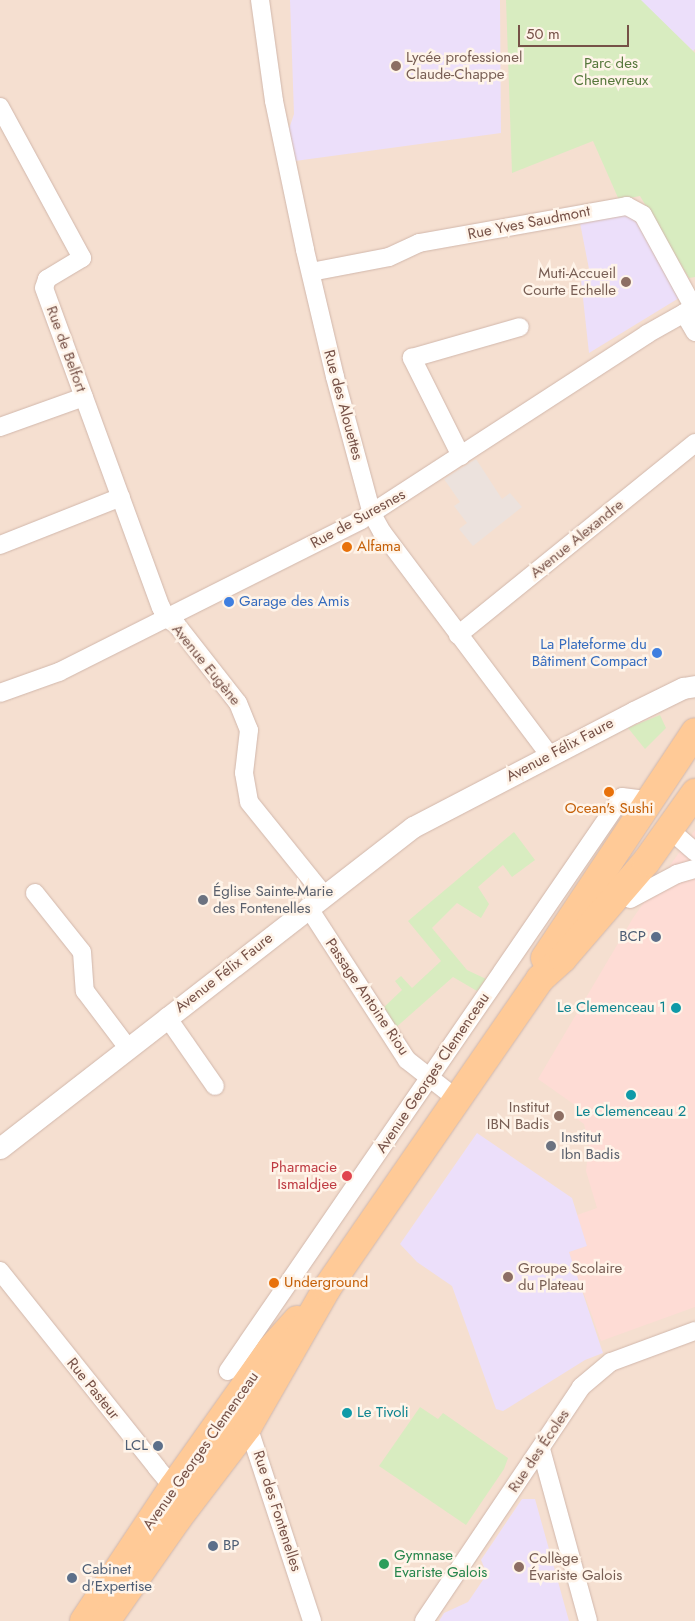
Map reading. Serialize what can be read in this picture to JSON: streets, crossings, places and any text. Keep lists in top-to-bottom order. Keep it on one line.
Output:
{"streets":{"main road":["Avenue Georges Clemenceau"],"street":["Rue Yves Saudmont","Rue de Belfort","Rue des Alouettes","Rue de Suresnes","Avenue Alexandre","Avenue Eugène","Avenue Félix Faure","Passage Antoine Riou","Rue Pasteur","Rue des Écoles","Rue des Fontenelles"]},"crossings":[["Rue Yves Saudmont","Rue des Alouettes"],["Rue Yves Saudmont","Rue de Suresnes"],["Rue de Belfort","Rue de Suresnes"],["Rue de Belfort","Avenue Eugène"],["Rue des Alouettes","Rue de Suresnes"],["Rue des Alouettes","Avenue Alexandre"],["Rue des Alouettes","Avenue Félix Faure"],["Rue de Suresnes","Avenue Eugène"],["Avenue Eugène","Avenue Félix Faure"],["Avenue Eugène","Passage Antoine Riou"],["Avenue Félix Faure","Passage Antoine Riou"],["Passage Antoine Riou","Avenue Georges Clemenceau"],["Avenue Georges Clemenceau","Rue Pasteur"],["Avenue Georges Clemenceau","Rue des Fontenelles"]],"parks":["Parc des Chenevreux"],"places":["Lycée professionel Claude-Chappe","Muti-Accueil Courte Echelle","Alfama","Garage des Amis","La Plateforme du Bâtiment Compact","Ocean's Sushi","Église Sainte-Marie des Fontenelles","BCP","Le Clemenceau 1","Le Clemenceau 2","Institut IBN Badis","Institut Ibn Badis","Pharmacie Ismaldjee","Groupe Scolaire du Plateau","Underground","Le Tivoli","LCL","BP","Gymnase Evariste Galois","Collège Évariste Galois","Cabinet d'Expertise"],"scale_bar":"50 m"}
